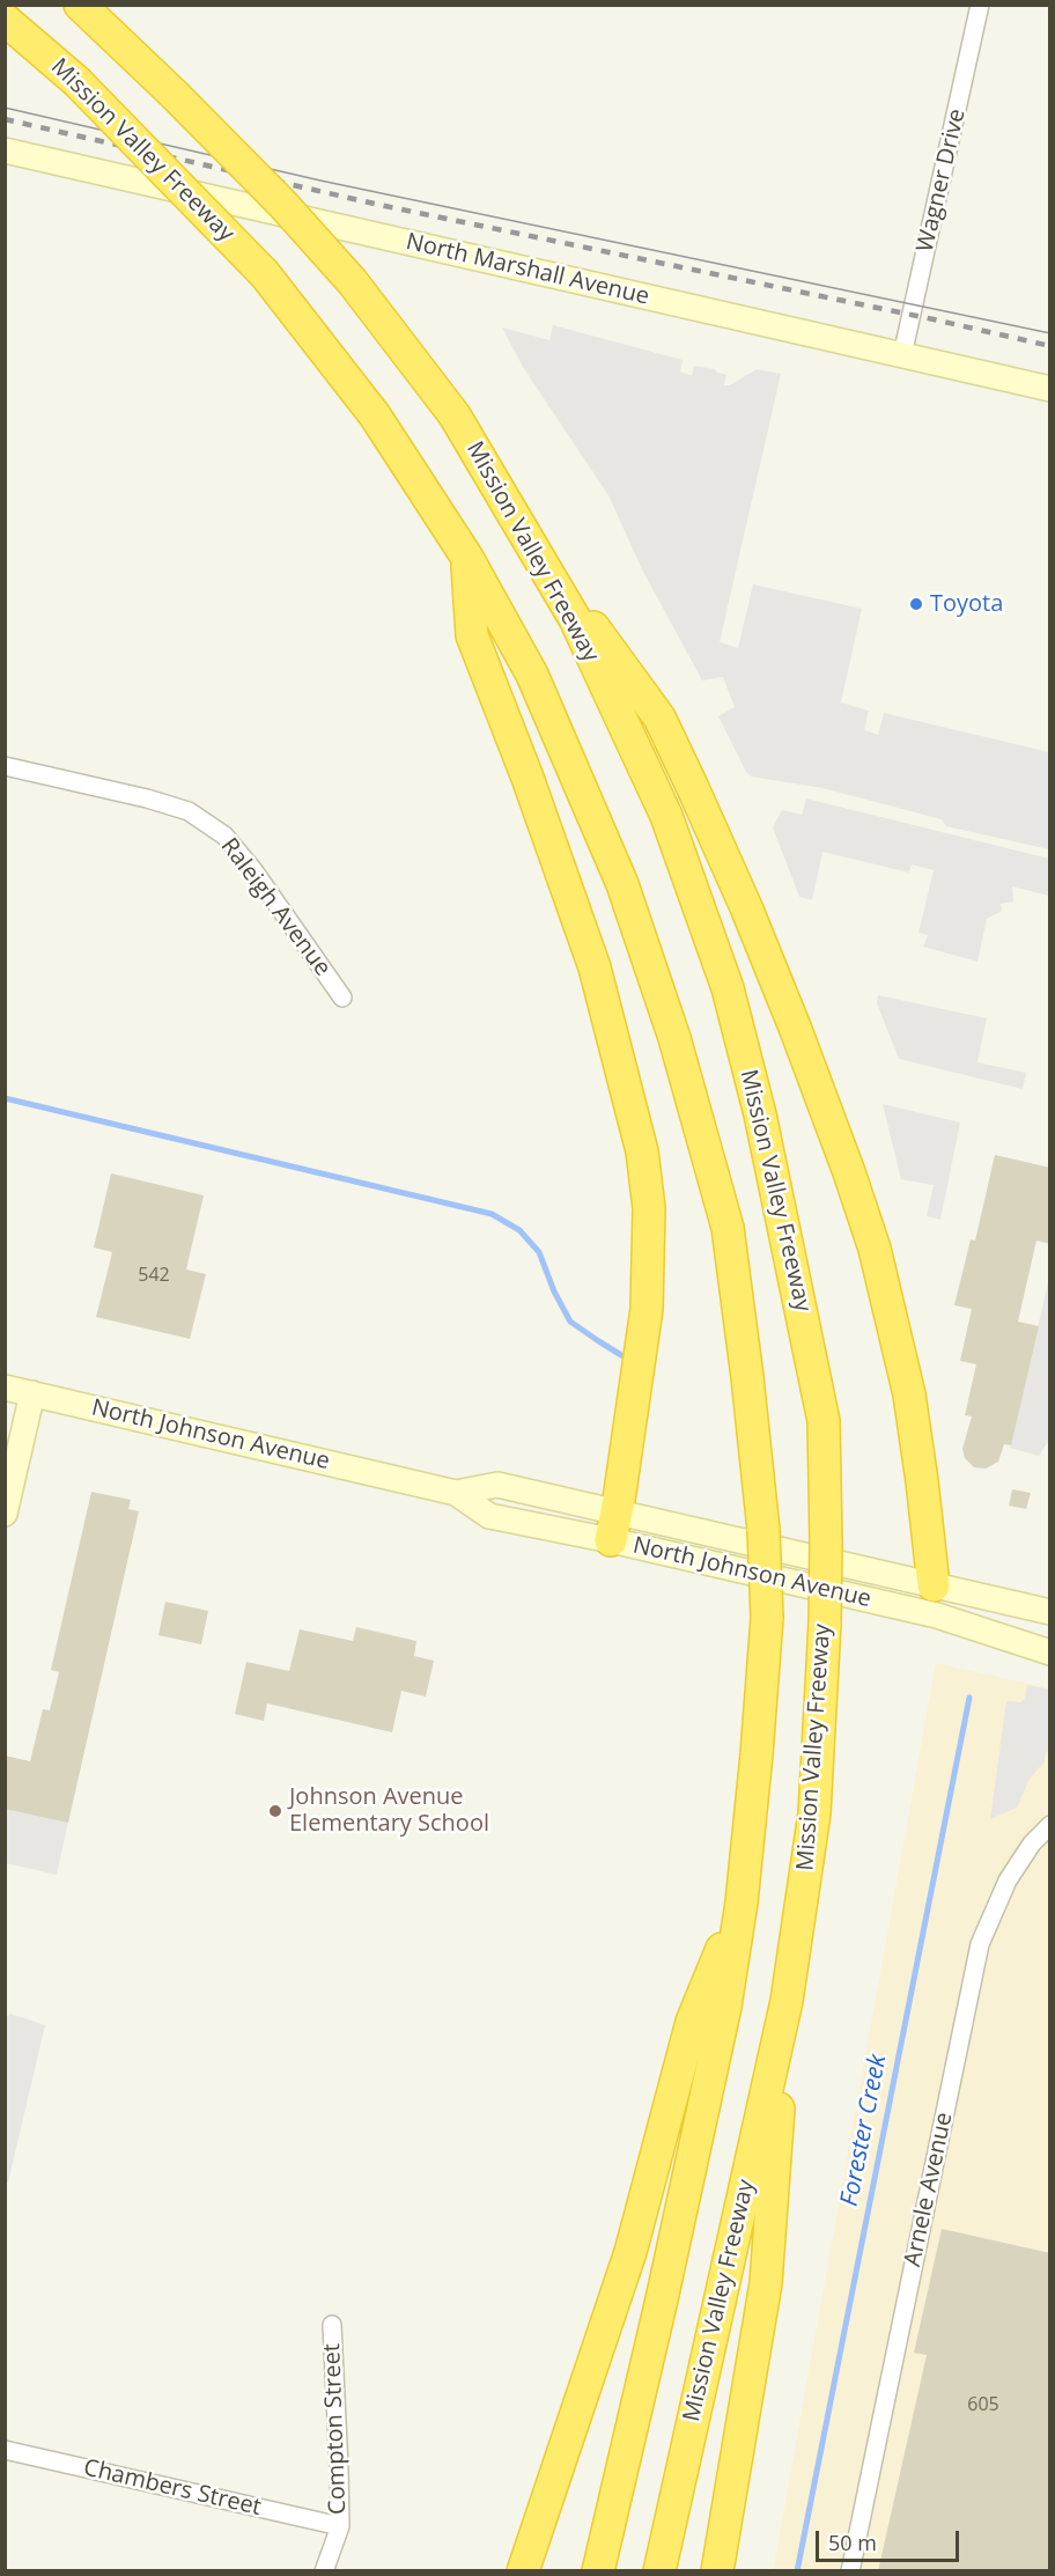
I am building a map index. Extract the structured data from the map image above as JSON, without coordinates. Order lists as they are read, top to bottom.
{
  "streets": {
    "highway": ["Mission Valley Freeway"],
    "main road": ["North Marshall Avenue", "North Johnson Avenue"],
    "street": [
      "Wagner Drive",
      "Raleigh Avenue",
      "Arnele Avenue",
      "Compton Street",
      "Chambers Street"
    ]
  },
  "crossings": [
    ["Wagner Drive", "North Marshall Avenue"],
    ["Compton Street", "Chambers Street"]
  ],
  "water": ["Forester Creek"],
  "places": ["Toyota", "Johnson Avenue Elementary School"],
  "house_numbers": ["542", "605"],
  "scale_bar": "50 m"
}
